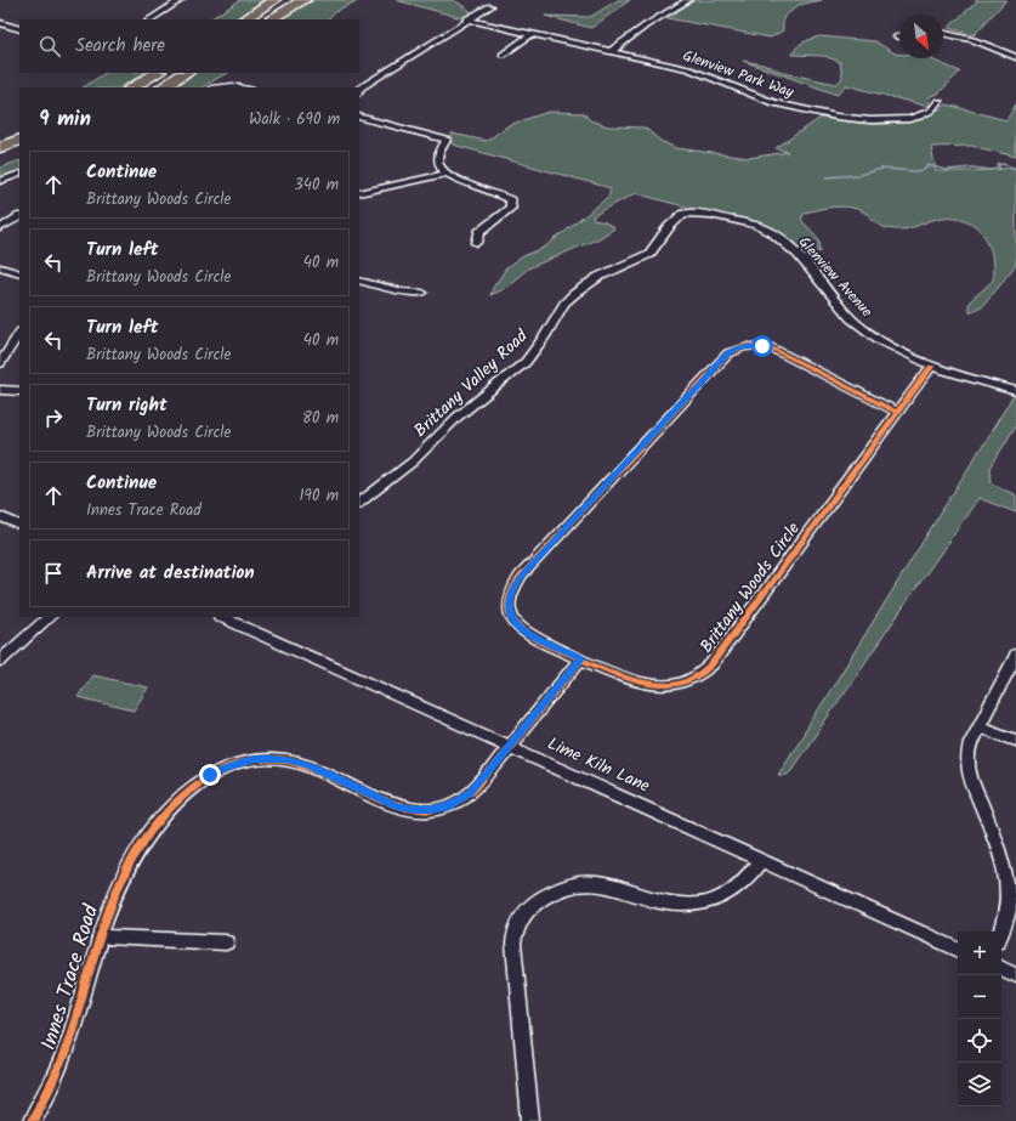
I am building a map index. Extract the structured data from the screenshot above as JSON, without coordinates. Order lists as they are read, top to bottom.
{
  "streets": {
    "street": [
      "Glenview Park Way",
      "Glenview Avenue",
      "Brittany Valley Road",
      "Brittany Woods Circle",
      "Lime Kiln Lane",
      "Innes Trace Road"
    ]
  },
  "crossings": [
    ["Glenview Avenue", "Brittany Valley Road"],
    ["Glenview Avenue", "Brittany Woods Circle"],
    ["Lime Kiln Lane", "Innes Trace Road"]
  ],
  "north": "bottom right",
  "page": {
    "search": "Search here",
    "heading": ["9 min", "Walk · 690 m"],
    "list": [
      ["Continue", "Brittany Woods Circle", "340 m"],
      ["Turn left", "Brittany Woods Circle", "40 m"],
      ["Turn left", "Brittany Woods Circle", "40 m"],
      ["Turn right", "Brittany Woods Circle", "80 m"],
      ["Continue", "Innes Trace Road", "190 m"],
      "Arrive at destination"
    ],
    "map_buttons": ["+", "−"]
  }
}
